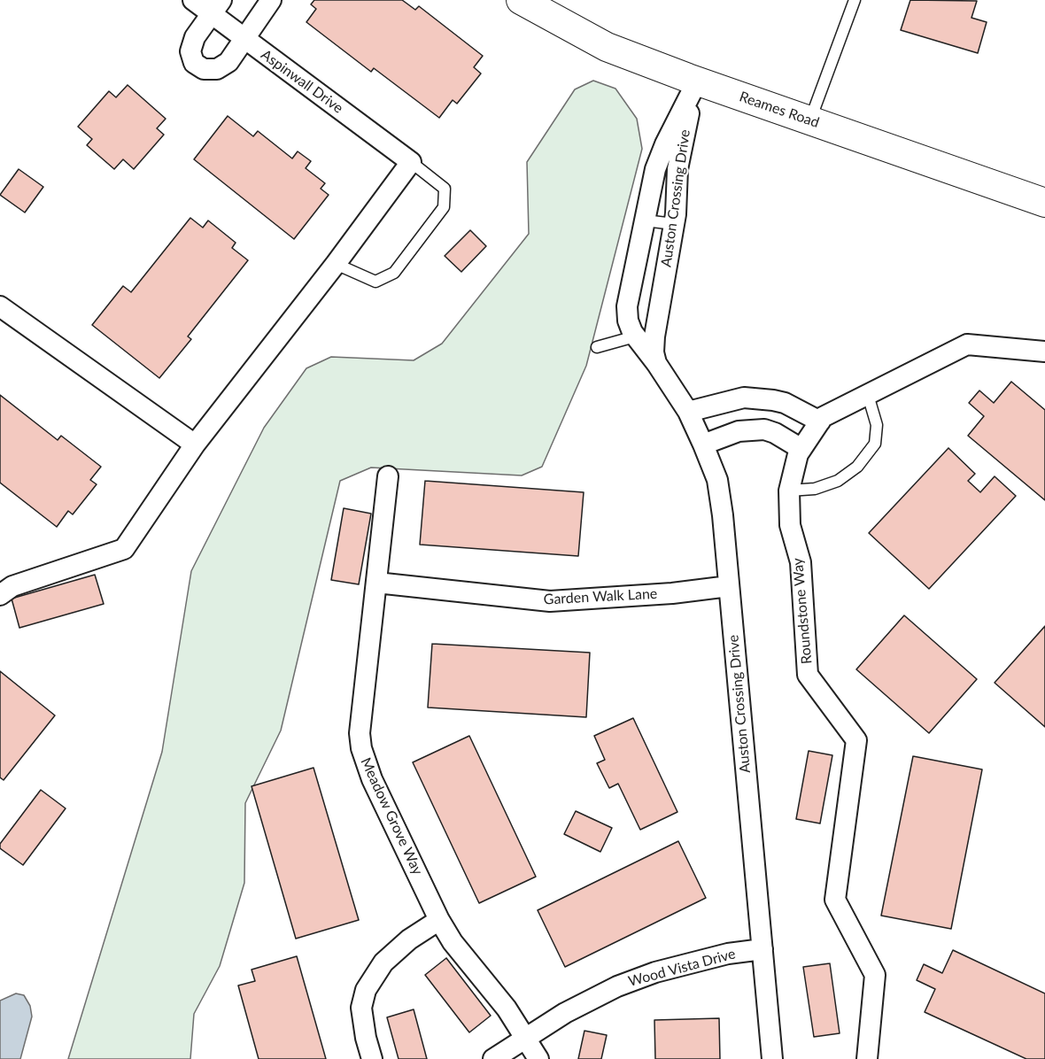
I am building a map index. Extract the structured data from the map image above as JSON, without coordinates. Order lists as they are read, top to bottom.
{
  "streets": {
    "main road": ["Reames Road"],
    "street": [
      "Aspinwall Drive",
      "Auston Crossing Drive",
      "Garden Walk Lane",
      "Roundstone Way",
      "Meadow Grove Way",
      "Wood Vista Drive"
    ]
  },
  "crossings": [
    ["Reames Road", "Auston Crossing Drive"],
    ["Auston Crossing Drive", "Garden Walk Lane"],
    ["Auston Crossing Drive", "Wood Vista Drive"],
    ["Garden Walk Lane", "Meadow Grove Way"],
    ["Meadow Grove Way", "Wood Vista Drive"]
  ]
}
